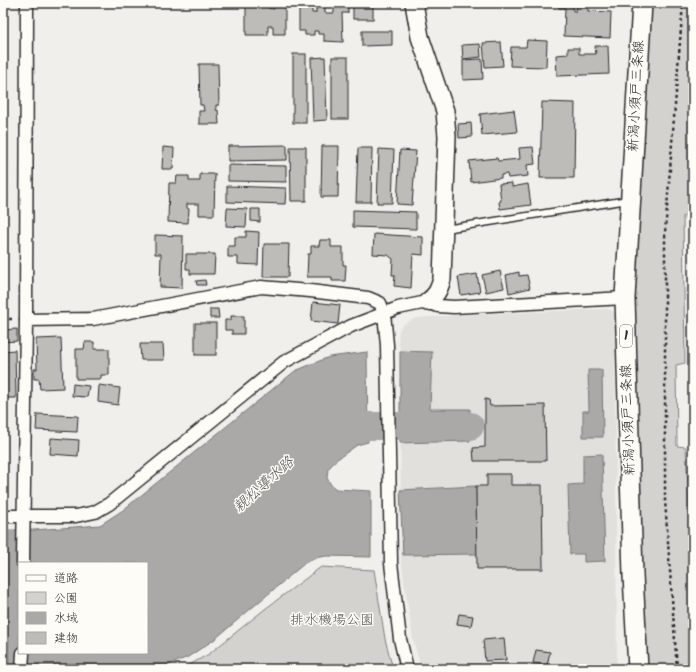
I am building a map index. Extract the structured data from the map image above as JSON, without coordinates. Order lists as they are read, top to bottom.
{
  "streets": {
    "main road": ["新潟小須戸三条線", "1"]
  },
  "water": ["親松導水路"],
  "parks": ["排水機場公園"],
  "legend": [
    "道路",
    "公園",
    "水域",
    "建物"
  ]
}
